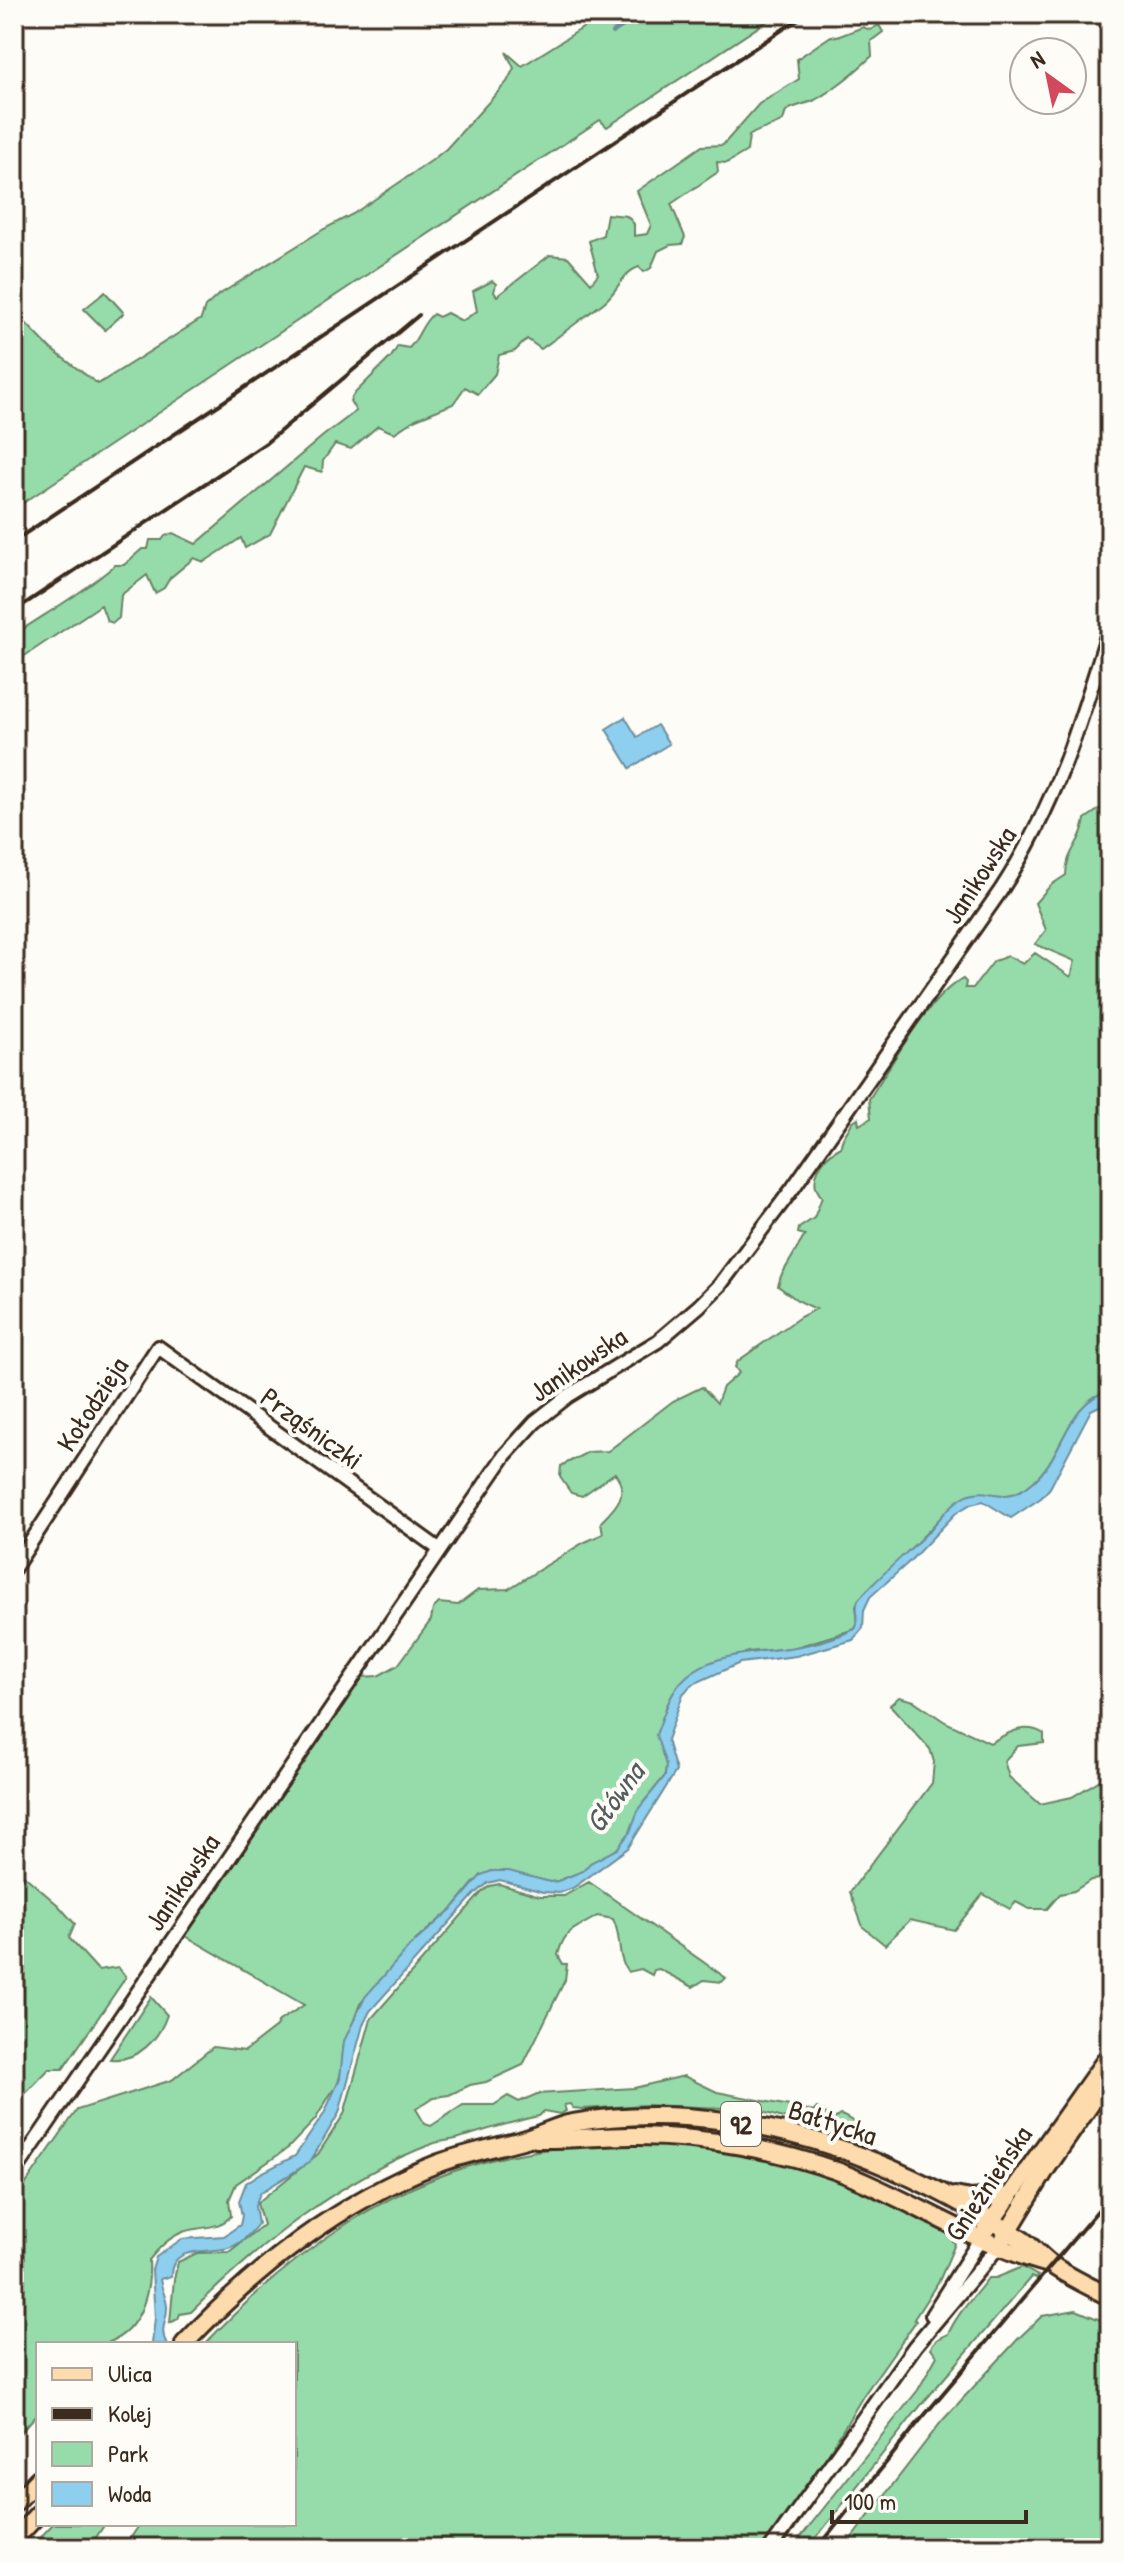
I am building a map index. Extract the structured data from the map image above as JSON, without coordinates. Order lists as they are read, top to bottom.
{
  "streets": {
    "main road": ["Bałtycka", "92", "Gnieźnieńska"],
    "street": ["Janikowska", "Kołodzieja", "Prząśniczki"]
  },
  "crossings": [
    ["Janikowska", "Prząśniczki"],
    ["Kołodzieja", "Prząśniczki"],
    ["Bałtycka", "Gnieźnieńska"]
  ],
  "water": ["Główna"],
  "legend": [
    "Ulica",
    "Kolej",
    "Park",
    "Woda"
  ],
  "scale_bar": "100 m",
  "north": "top left"
}
